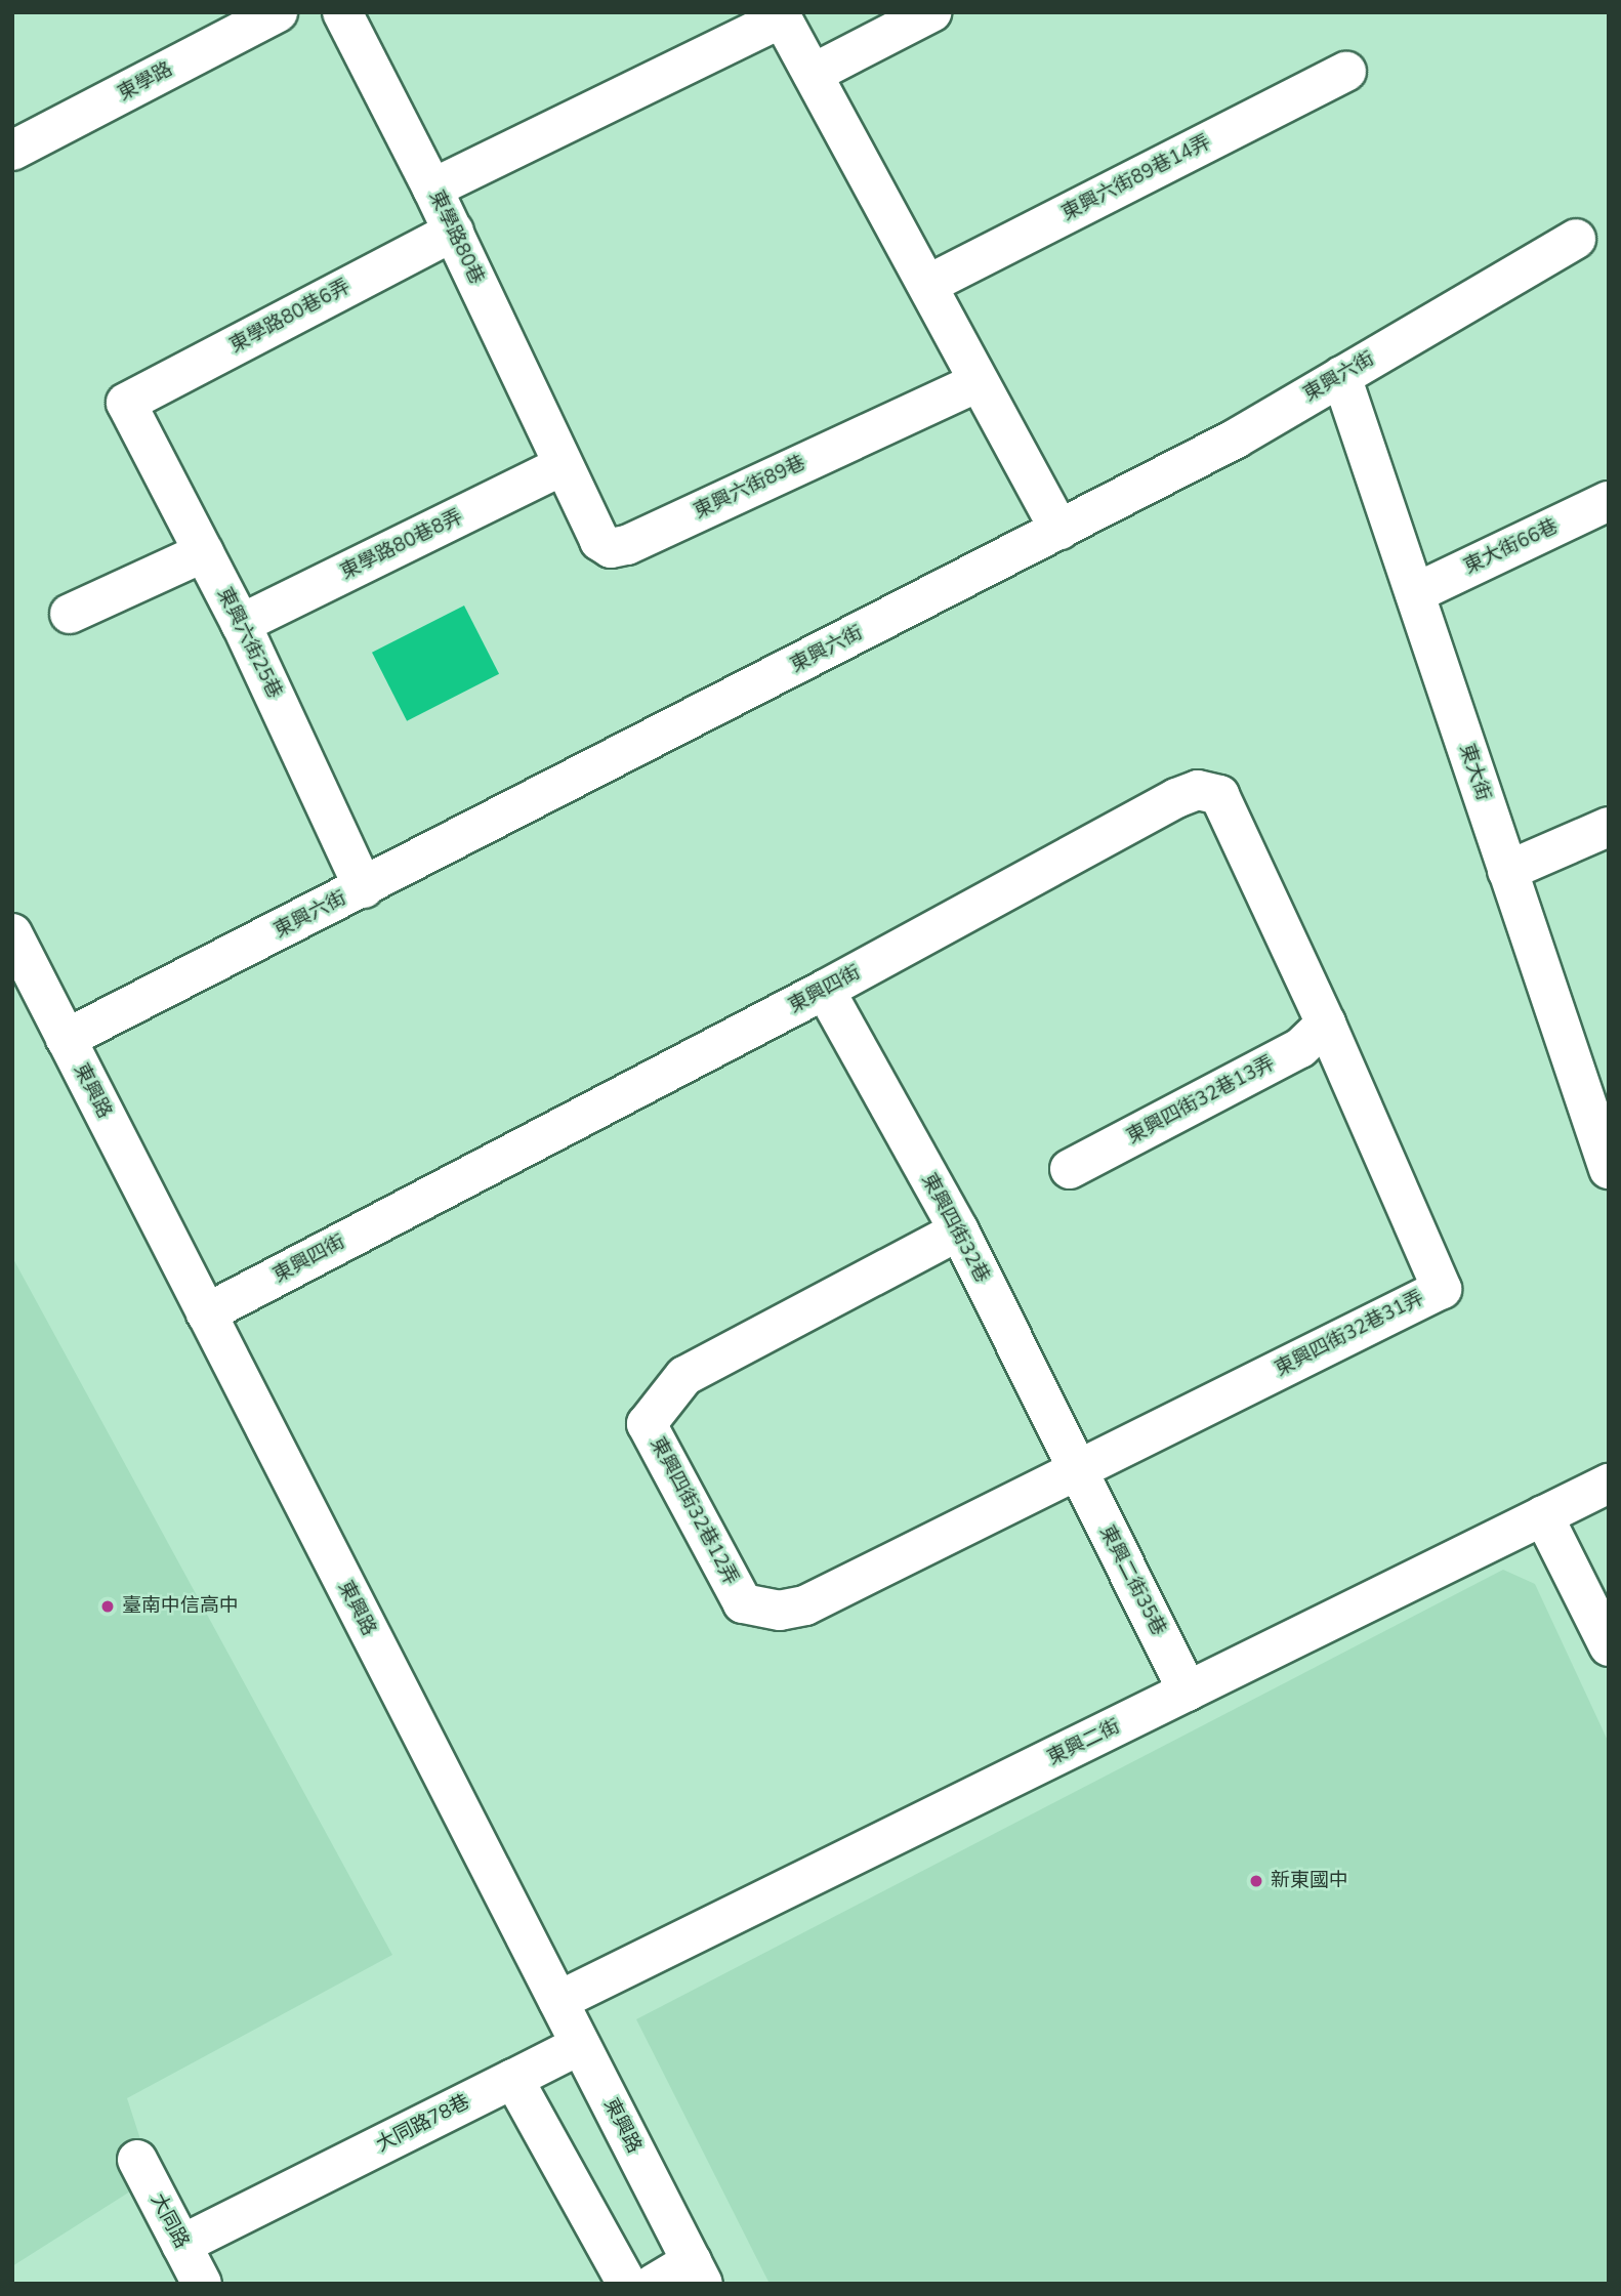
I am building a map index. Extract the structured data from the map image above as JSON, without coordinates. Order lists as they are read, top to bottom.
{
  "streets": {
    "street": [
      "東學路",
      "東興六街89巷14弄",
      "東學路80巷",
      "東學路80巷6弄",
      "東興六街",
      "東興六街89巷",
      "東學路80巷8弄",
      "東大街66巷",
      "東興六街25巷",
      "東大街",
      "東興四街",
      "東興路",
      "東興四街32巷13弄",
      "東興四街32巷",
      "東興四街32巷31弄",
      "東興四街32巷12弄",
      "東興二街35巷",
      "東興二街",
      "大同路78巷",
      "大同路"
    ]
  },
  "crossings": [
    ["東學路80巷", "東學路80巷6弄"],
    ["東學路80巷", "東興六街89巷"],
    ["東學路80巷", "東學路80巷8弄"],
    ["東學路80巷6弄", "東興六街25巷"],
    ["東興六街", "東興六街25巷"],
    ["東興六街", "東大街"],
    ["東興六街", "東興路"],
    ["東興六街89巷", "東學路80巷8弄"],
    ["東學路80巷8弄", "東興六街25巷"],
    ["東大街66巷", "東大街"],
    ["東興四街", "東興路"],
    ["東興四街", "東興四街32巷13弄"],
    ["東興四街", "東興四街32巷"],
    ["東興四街", "東興四街32巷31弄"],
    ["東興路", "東興二街"],
    ["東興路", "大同路78巷"],
    ["東興四街32巷13弄", "東興四街32巷31弄"],
    ["東興四街32巷", "東興四街32巷31弄"],
    ["東興四街32巷", "東興四街32巷12弄"],
    ["東興四街32巷", "東興二街35巷"],
    ["東興四街32巷31弄", "東興四街32巷12弄"],
    ["東興四街32巷31弄", "東興二街35巷"],
    ["東興四街32巷12弄", "東興二街35巷"],
    ["東興二街35巷", "東興二街"],
    ["大同路78巷", "大同路"]
  ],
  "places": ["臺南中信高中", "新東國中"]
}
